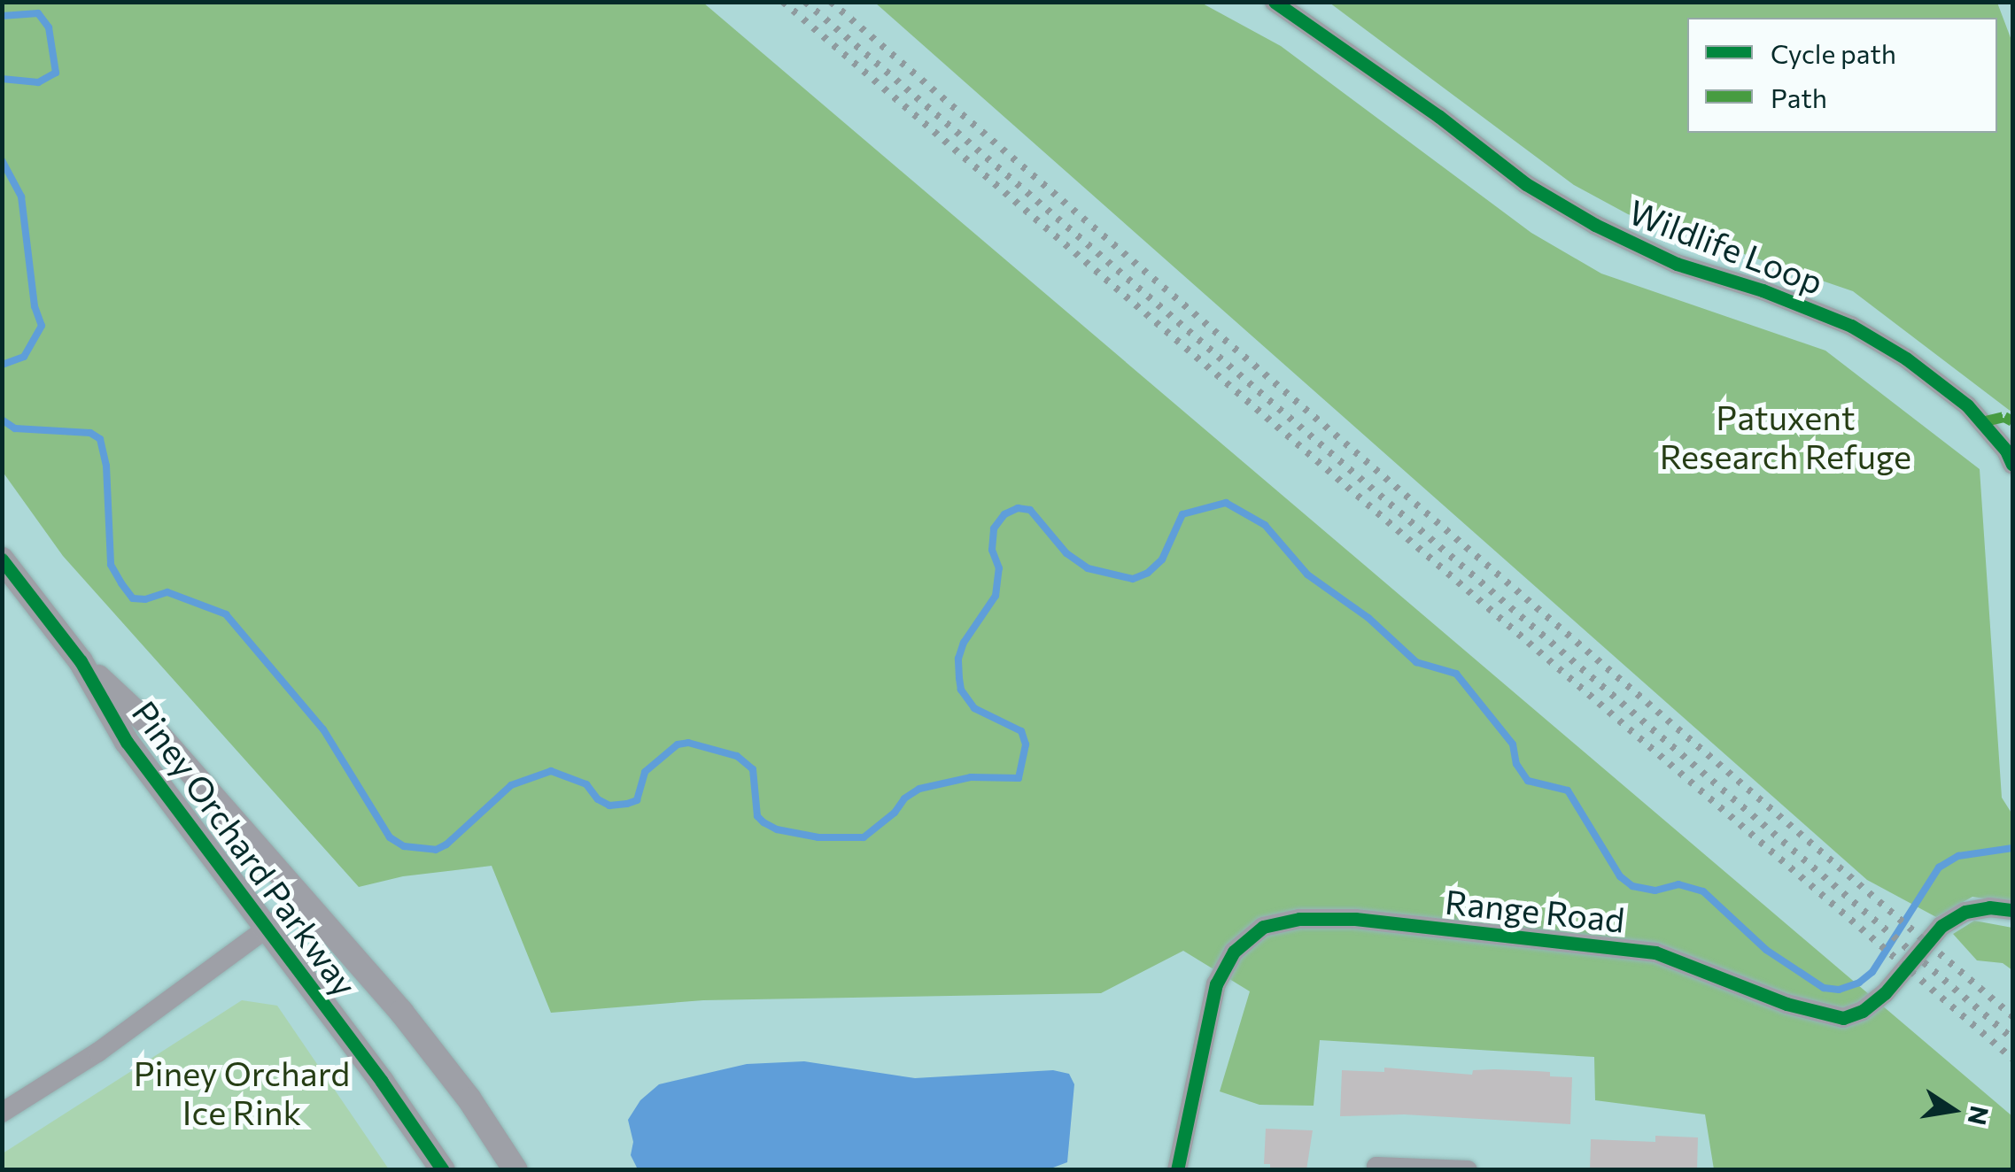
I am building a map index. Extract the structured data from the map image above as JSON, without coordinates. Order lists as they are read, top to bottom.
{
  "streets": {
    "street": ["Wildlife Loop", "Piney Orchard Parkway", "Range Road"]
  },
  "parks": ["Patuxent Research Refuge", "Piney Orchard Ice Rink"],
  "legend": ["Cycle path", "Path"],
  "north": "right"
}
